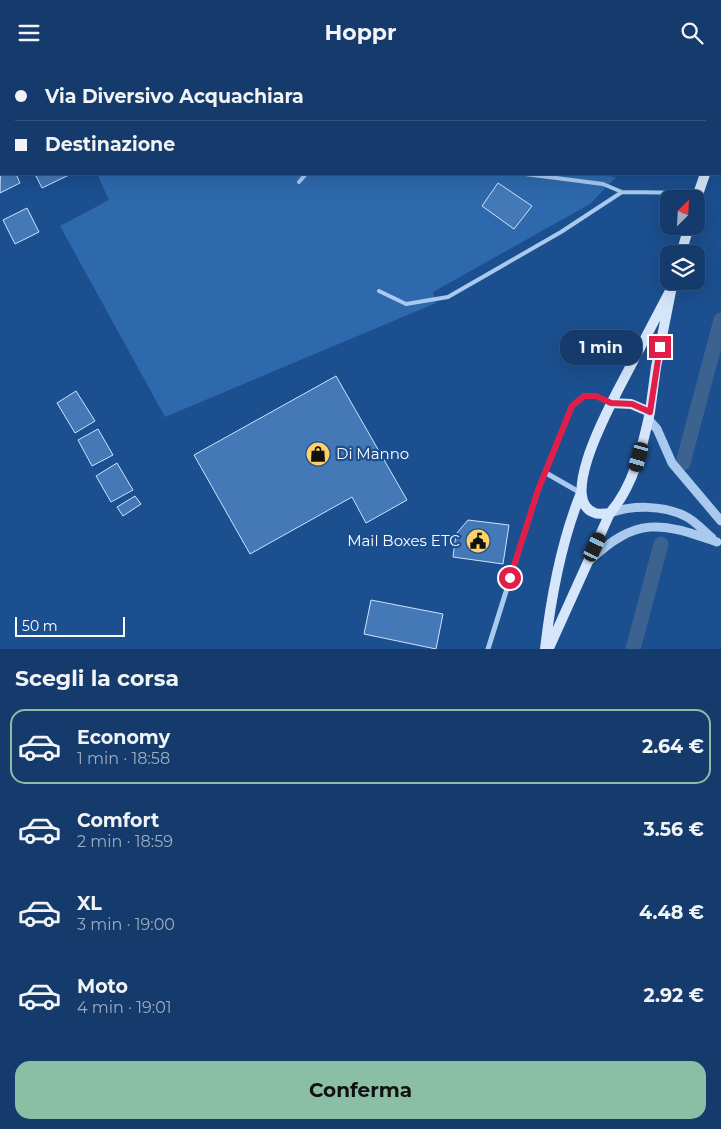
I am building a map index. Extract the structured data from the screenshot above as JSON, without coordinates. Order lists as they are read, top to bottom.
{
  "places": {
    "shop": ["Di Manno"],
    "public building": ["Mail Boxes ETC"]
  },
  "scale_bar": "50 m",
  "north": "top right",
  "page": {
    "header": "Hoppr",
    "banner": ["Via Diversivo Acquachiara", "Destinazione"],
    "bubble": "1 min",
    "scale": "50 m",
    "heading": "Scegli la corsa",
    "list": [
      {
        "name": "Economy",
        "note": "1 min · 18:58",
        "value": "2.64 €"
      },
      {
        "name": "Comfort",
        "note": "2 min · 18:59",
        "value": "3.56 €"
      },
      {
        "name": "XL",
        "note": "3 min · 19:00",
        "value": "4.48 €"
      },
      {
        "name": "Moto",
        "note": "4 min · 19:01",
        "value": "2.92 €"
      }
    ],
    "buttons": "Conferma"
  }
}
